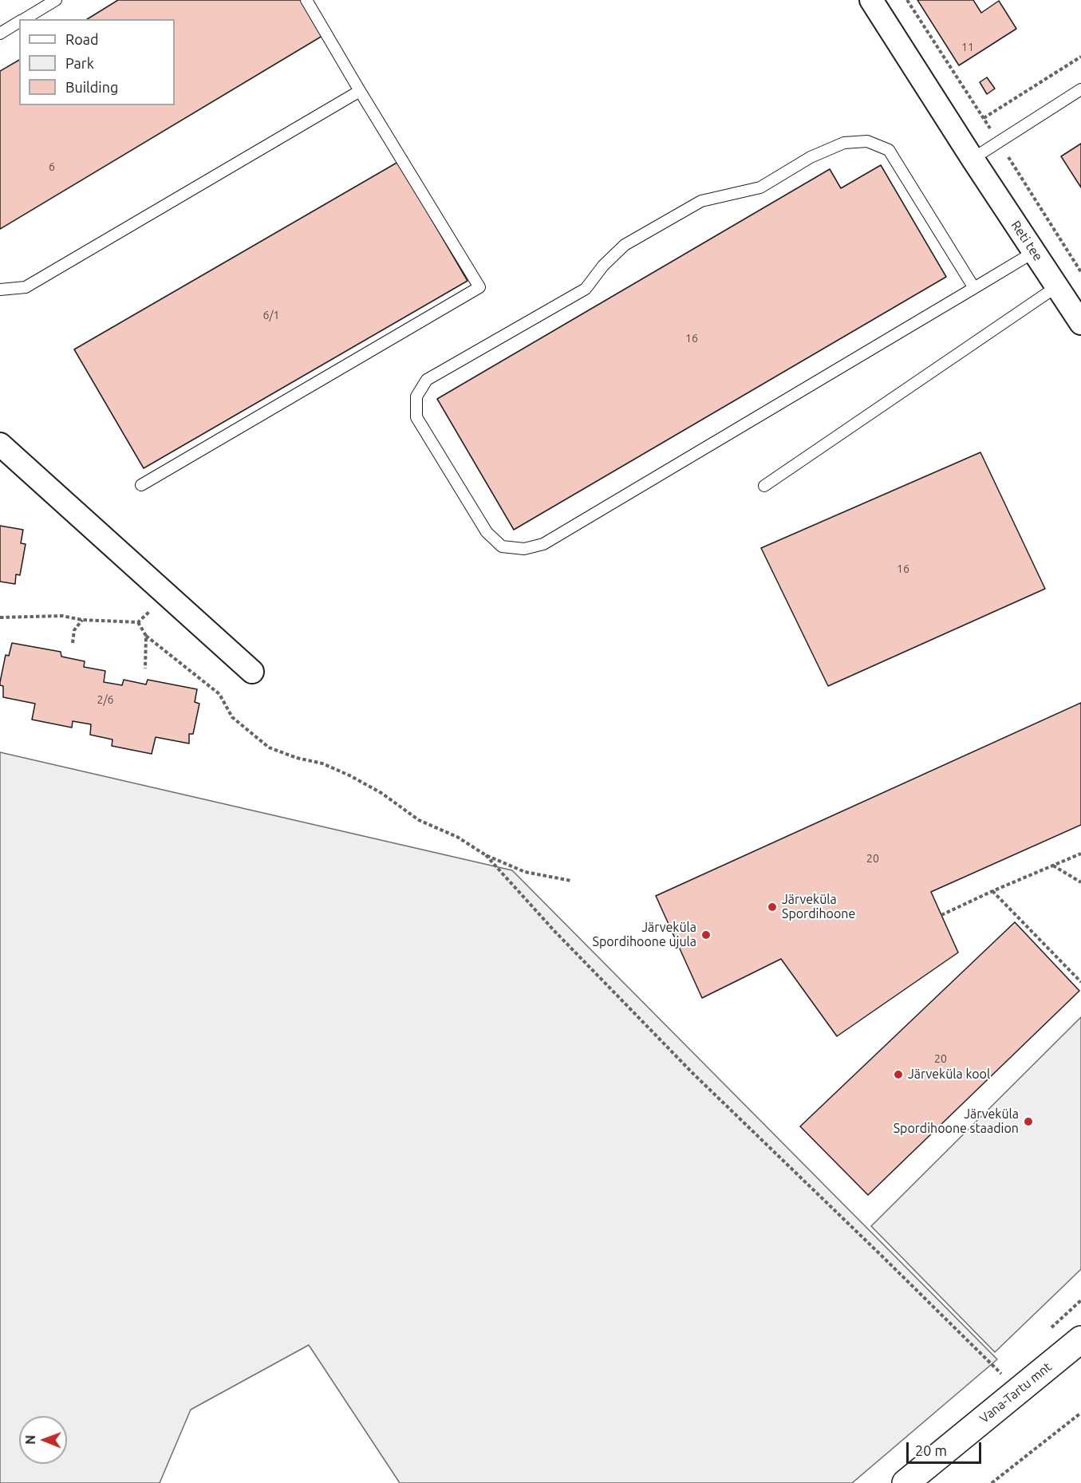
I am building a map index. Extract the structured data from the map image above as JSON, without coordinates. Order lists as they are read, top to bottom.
{
  "streets": {
    "street": ["Reti tee", "Vana-Tartu mnt"]
  },
  "places": [
    "Järveküla Spordihoone",
    "Järveküla Spordihoone ujula",
    "Järveküla kool",
    "Järveküla Spordihoone staadion"
  ],
  "house_numbers": [
    "11",
    "6",
    "6/1",
    "16",
    "16",
    "2/6",
    "20",
    "20"
  ],
  "legend": ["Road", "Park", "Building"],
  "scale_bar": "20 m",
  "north": "left"
}
